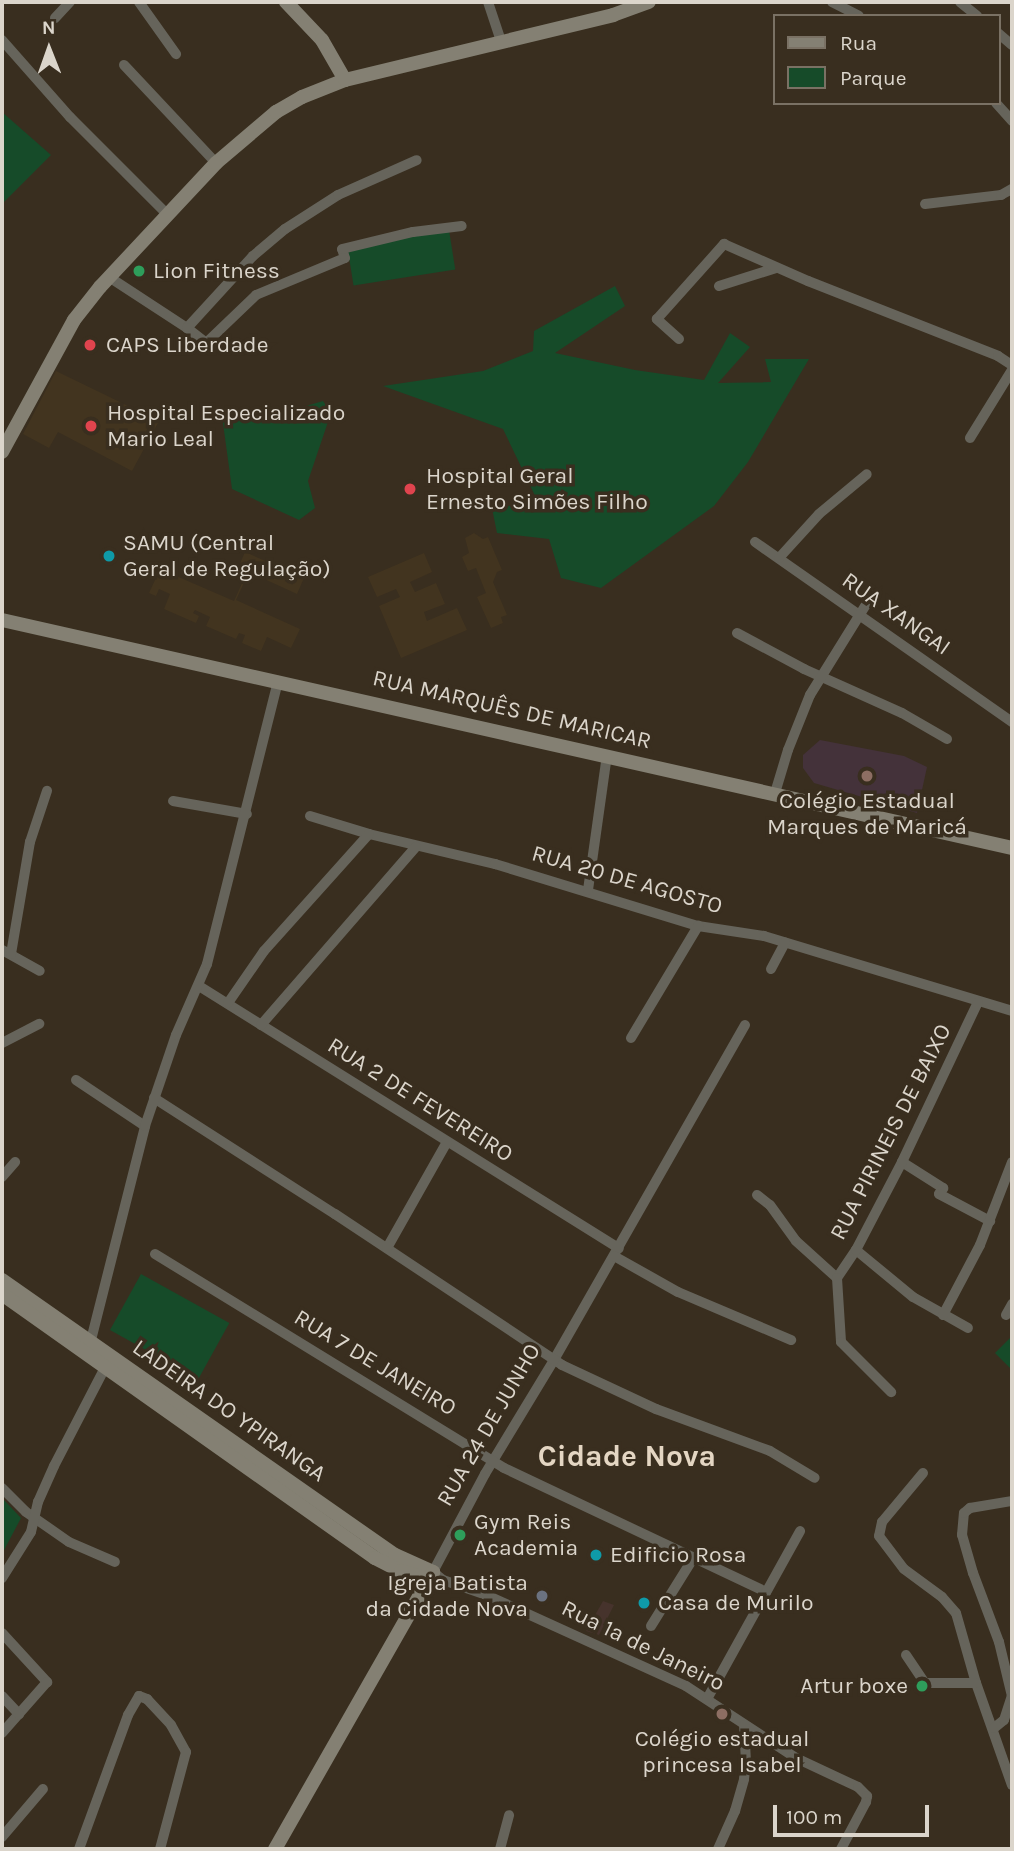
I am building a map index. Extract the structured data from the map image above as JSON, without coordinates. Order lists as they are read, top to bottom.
{
  "streets": {
    "main road": ["RUA MARQUÊS DE MARICAR", "LADEIRA DO YPIRANGA", "RUA 24 DE JUNHO"],
    "street": [
      "RUA XANGAI",
      "RUA 20 DE AGOSTO",
      "RUA 2 DE FEVEREIRO",
      "RUA PIRINEIS DE BAIXO",
      "RUA 7 DE JANEIRO",
      "Rua 1ª de Janeiro"
    ]
  },
  "crossings": [
    ["RUA 20 DE AGOSTO", "RUA PIRINEIS DE BAIXO"],
    ["RUA 2 DE FEVEREIRO", "RUA 24 DE JUNHO"],
    ["RUA 7 DE JANEIRO", "RUA 24 DE JUNHO"],
    ["LADEIRA DO YPIRANGA", "RUA 24 DE JUNHO"],
    ["LADEIRA DO YPIRANGA", "Rua 1ª de Janeiro"],
    ["RUA 24 DE JUNHO", "Rua 1ª de Janeiro"]
  ],
  "districts": ["Cidade Nova"],
  "places": [
    "Lion Fitness",
    "CAPS Liberdade",
    "Hospital Especializado Mario Leal",
    "Hospital Geral Ernesto Simões Filho",
    "SAMU (Central Geral de Regulação)",
    "Colégio Estadual Marques de Maricá",
    "Gym Reis Academia",
    "Edificio Rosa",
    "Igreja Batista da Cidade Nova",
    "Casa de Murilo",
    "Artur boxe",
    "Colégio estadual princesa Isabel"
  ],
  "legend": ["Rua", "Parque"],
  "scale_bar": "100 m",
  "north": "top"
}
